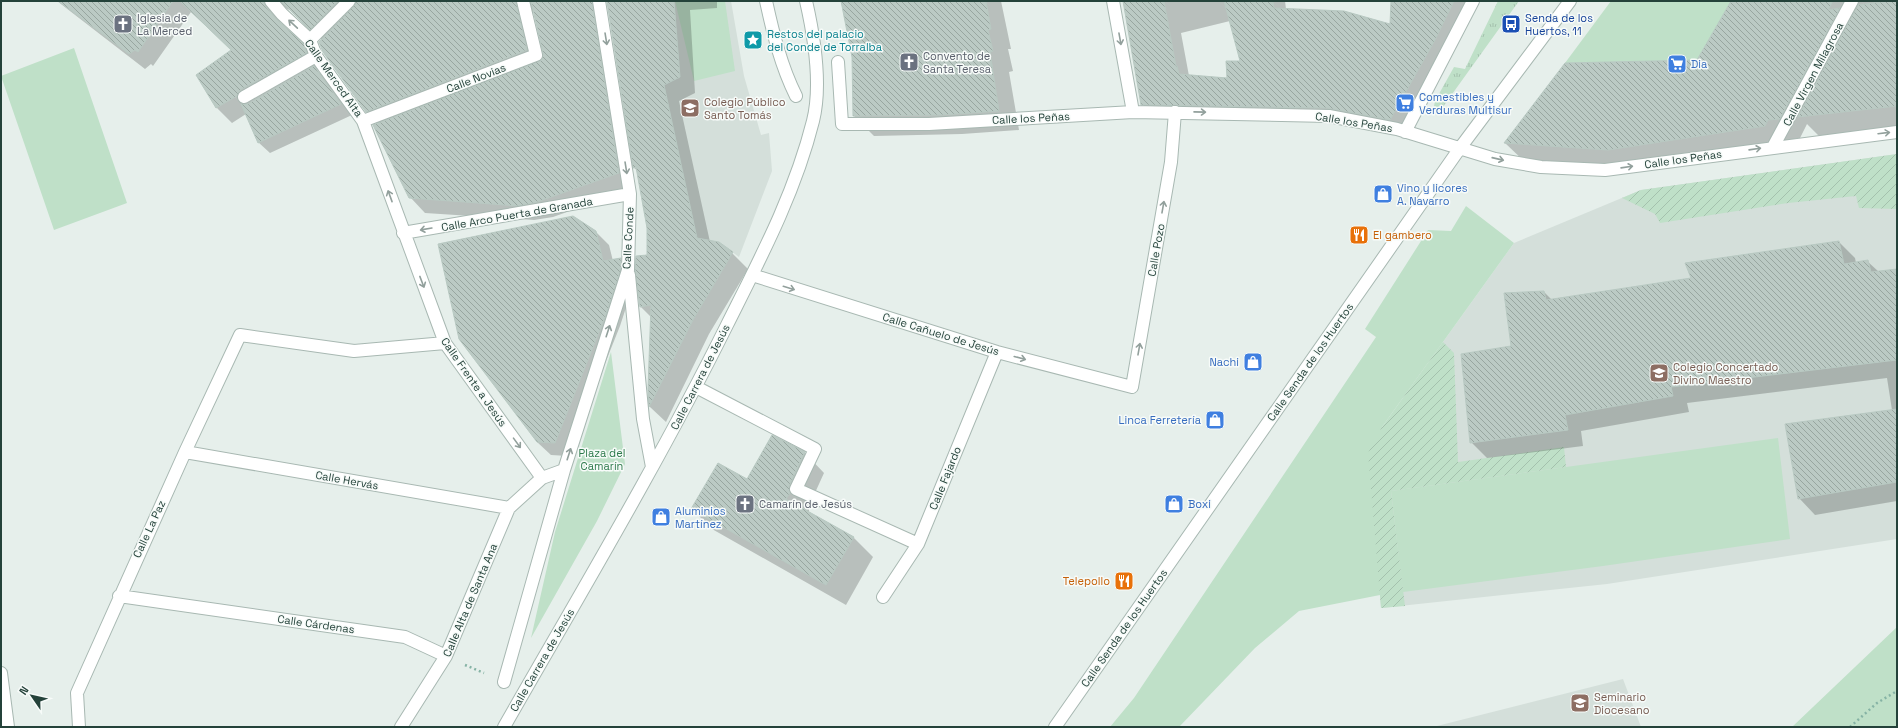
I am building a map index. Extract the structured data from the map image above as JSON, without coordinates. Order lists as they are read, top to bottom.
{
  "streets": {
    "street": [
      "Calle Virgen Milagrosa",
      "Calle Merced Alta",
      "Calle Novias",
      "Calle los Peñas",
      "Calle Arco Puerta de Granada",
      "Calle Conde",
      "Calle Pozo",
      "Calle Cañuelo de Jesús",
      "Calle Senda de los Huertos",
      "Calle Carrera de Jesús",
      "Calle Frente a Jesús",
      "Calle Fajardo",
      "Calle Hervás",
      "Calle La Paz",
      "Calle Alta de Santa Ana",
      "Calle Cárdenas"
    ]
  },
  "crossings": [
    ["Calle Virgen Milagrosa", "Calle los Peñas"],
    ["Calle Merced Alta", "Calle Novias"],
    ["Calle Merced Alta", "Calle Arco Puerta de Granada"],
    ["Calle Merced Alta", "Calle Frente a Jesús"],
    ["Calle los Peñas", "Calle Pozo"],
    ["Calle los Peñas", "Calle Senda de los Huertos"],
    ["Calle Arco Puerta de Granada", "Calle Conde"],
    ["Calle Arco Puerta de Granada", "Calle Frente a Jesús"],
    ["Calle Pozo", "Calle Cañuelo de Jesús"],
    ["Calle Cañuelo de Jesús", "Calle Carrera de Jesús"],
    ["Calle Cañuelo de Jesús", "Calle Fajardo"],
    ["Calle Frente a Jesús", "Calle La Paz"],
    ["Calle Frente a Jesús", "Calle Alta de Santa Ana"],
    ["Calle Hervás", "Calle La Paz"],
    ["Calle Hervás", "Calle Alta de Santa Ana"],
    ["Calle La Paz", "Calle Cárdenas"],
    ["Calle Alta de Santa Ana", "Calle Cárdenas"]
  ],
  "one_way": [
    "Calle Merced Alta",
    "Calle los Peñas",
    "Calle Arco Puerta de Granada",
    "Calle Pozo",
    "Calle Cañuelo de Jesús",
    "Calle Frente a Jesús"
  ],
  "parks": ["Plaza del Camarín"],
  "places": {
    "church": ["Iglesia de La Merced", "Convento de Santa Teresa", "Camarín de Jesús"],
    "bus stop": ["Senda de los Huertos, 11"],
    "place": ["Restos del palacio del Conde de Torralba"],
    "supermarket": ["Dia", "Comestibles y Verduras Multisur"],
    "school or university": ["Colegio Público Santo Tomás", "Colegio Concertado Divino Maestro", "Seminario Diocesano"],
    "shop": [
      "Vino y licores A. Navarro",
      "Nachi",
      "Linca Ferretería",
      "Boxi",
      "Aluminios Martínez"
    ],
    "restaurant": ["El gambero", "Telepollo"]
  },
  "north": "top left"
}
